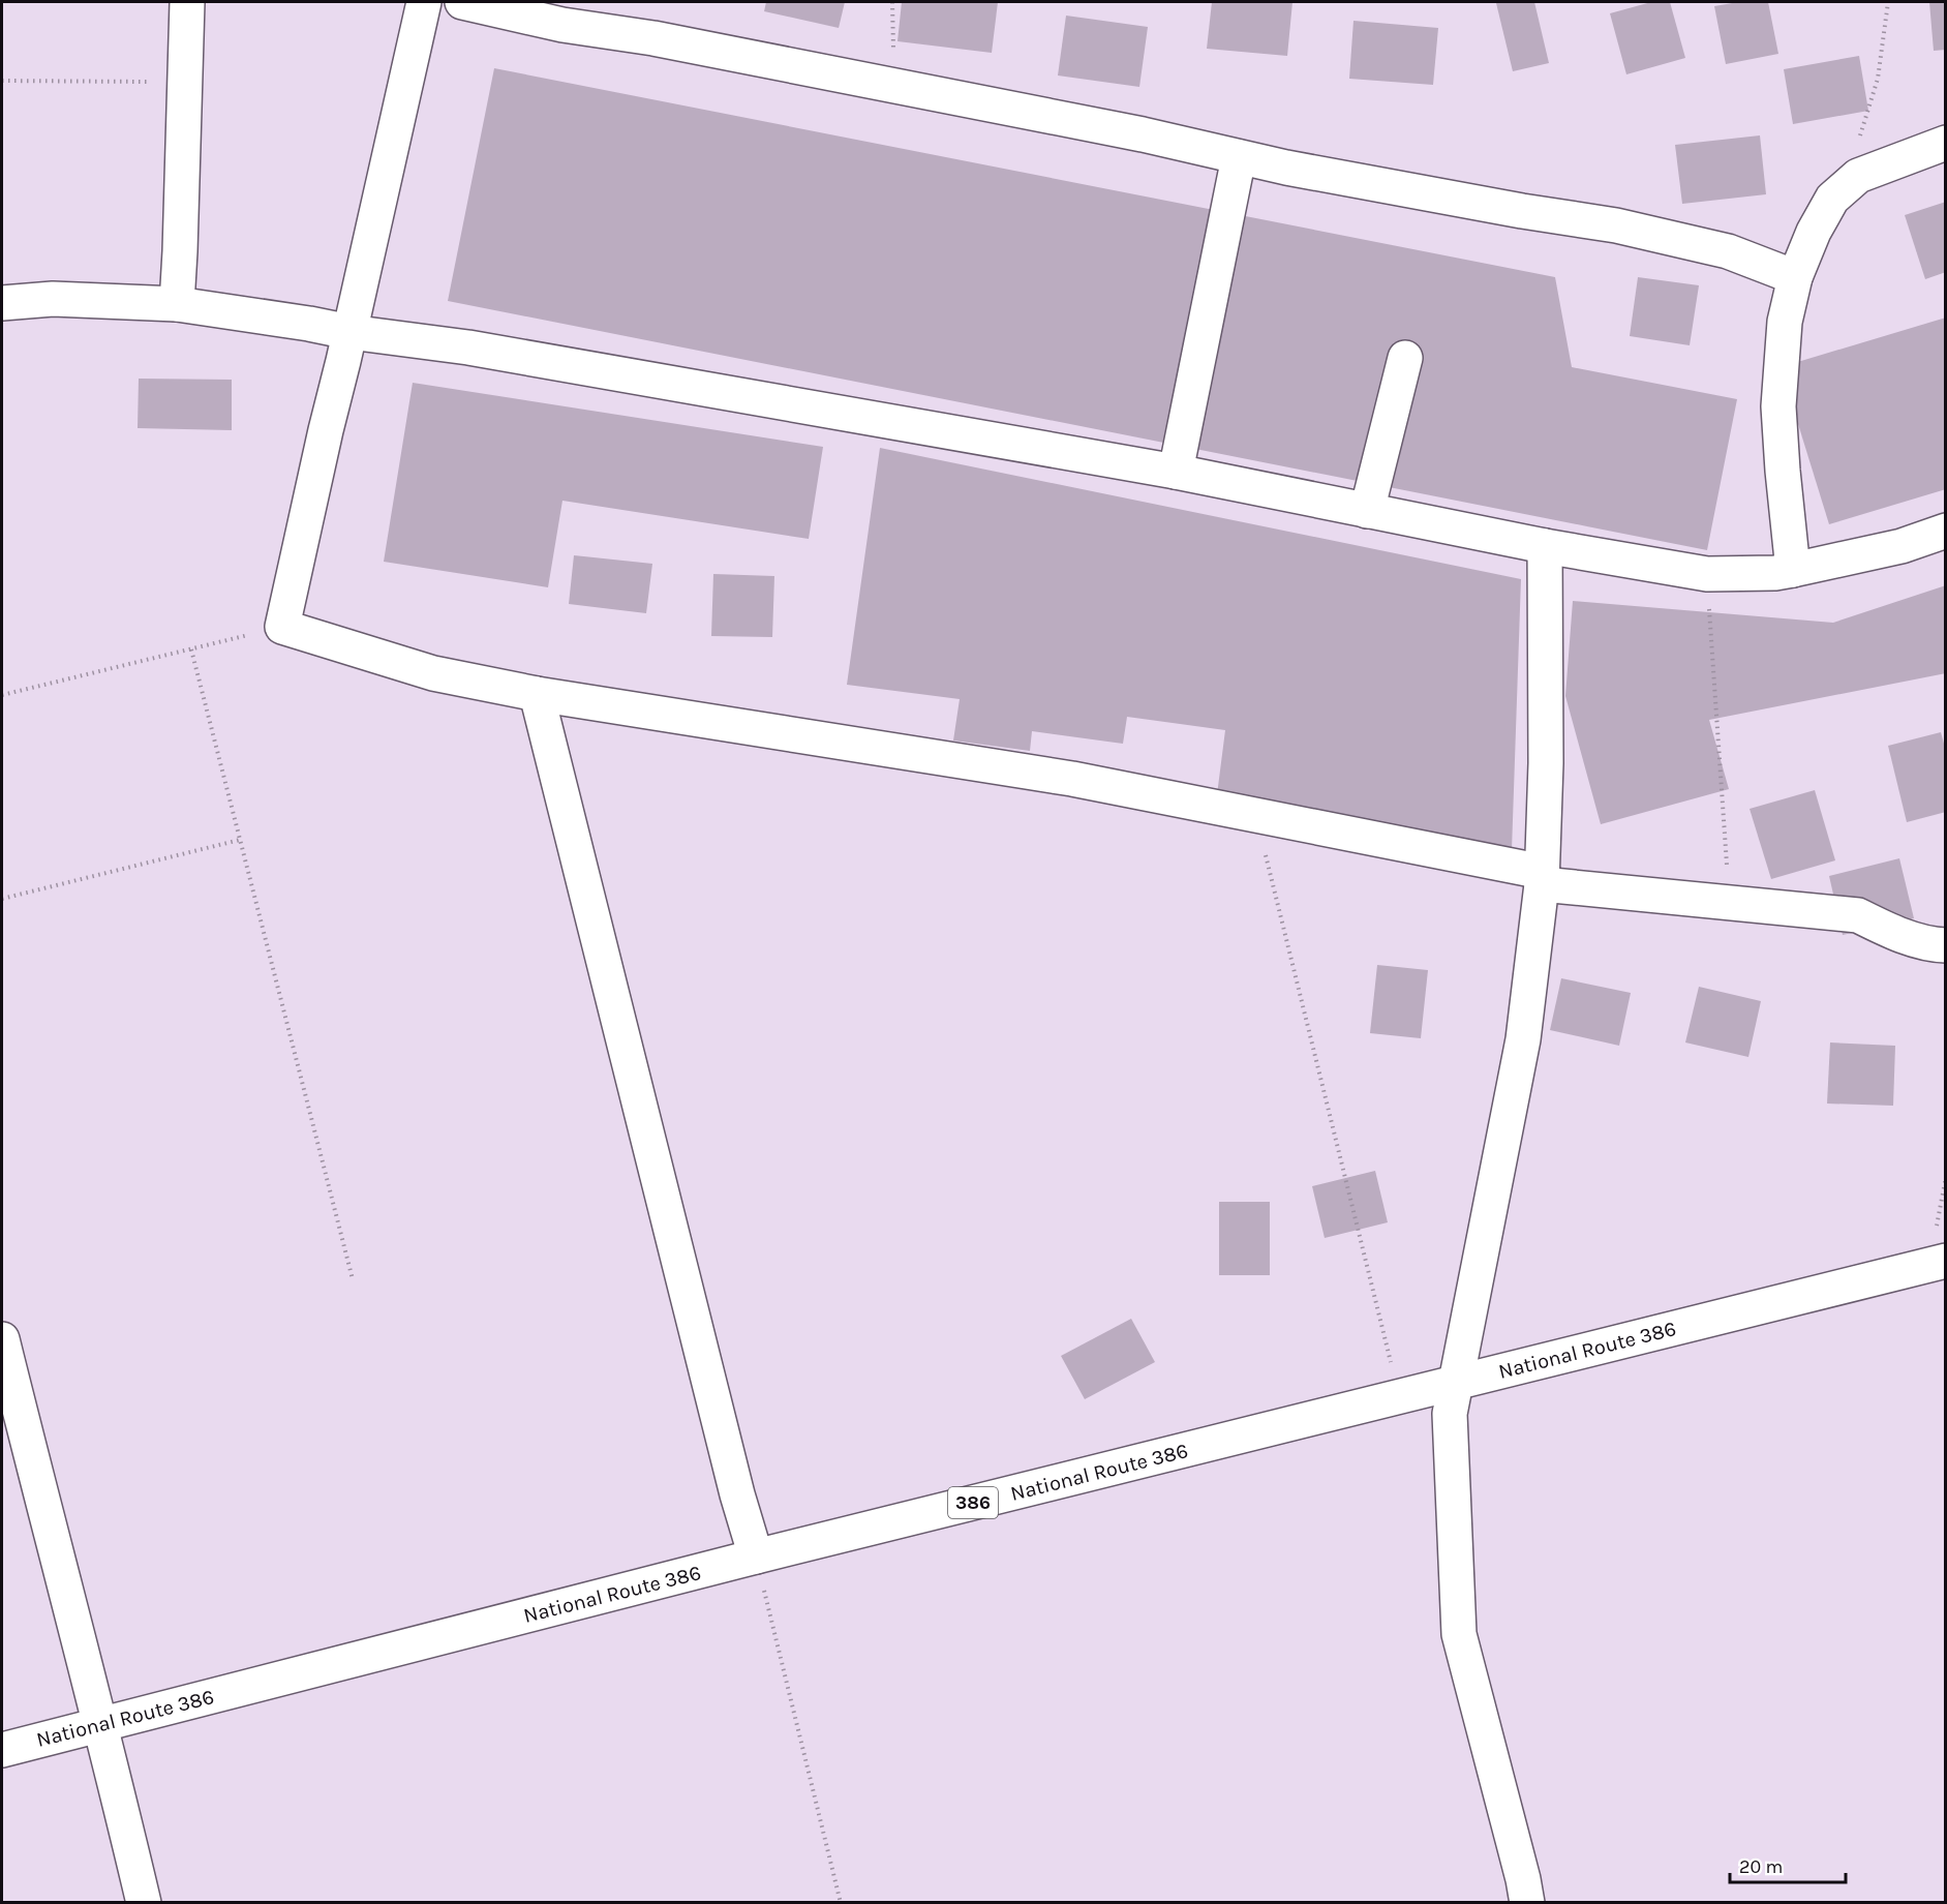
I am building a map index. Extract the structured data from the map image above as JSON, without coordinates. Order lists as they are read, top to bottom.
{
  "streets": {
    "main road": ["National Route 386", "386"]
  },
  "scale_bar": "20 m"
}
